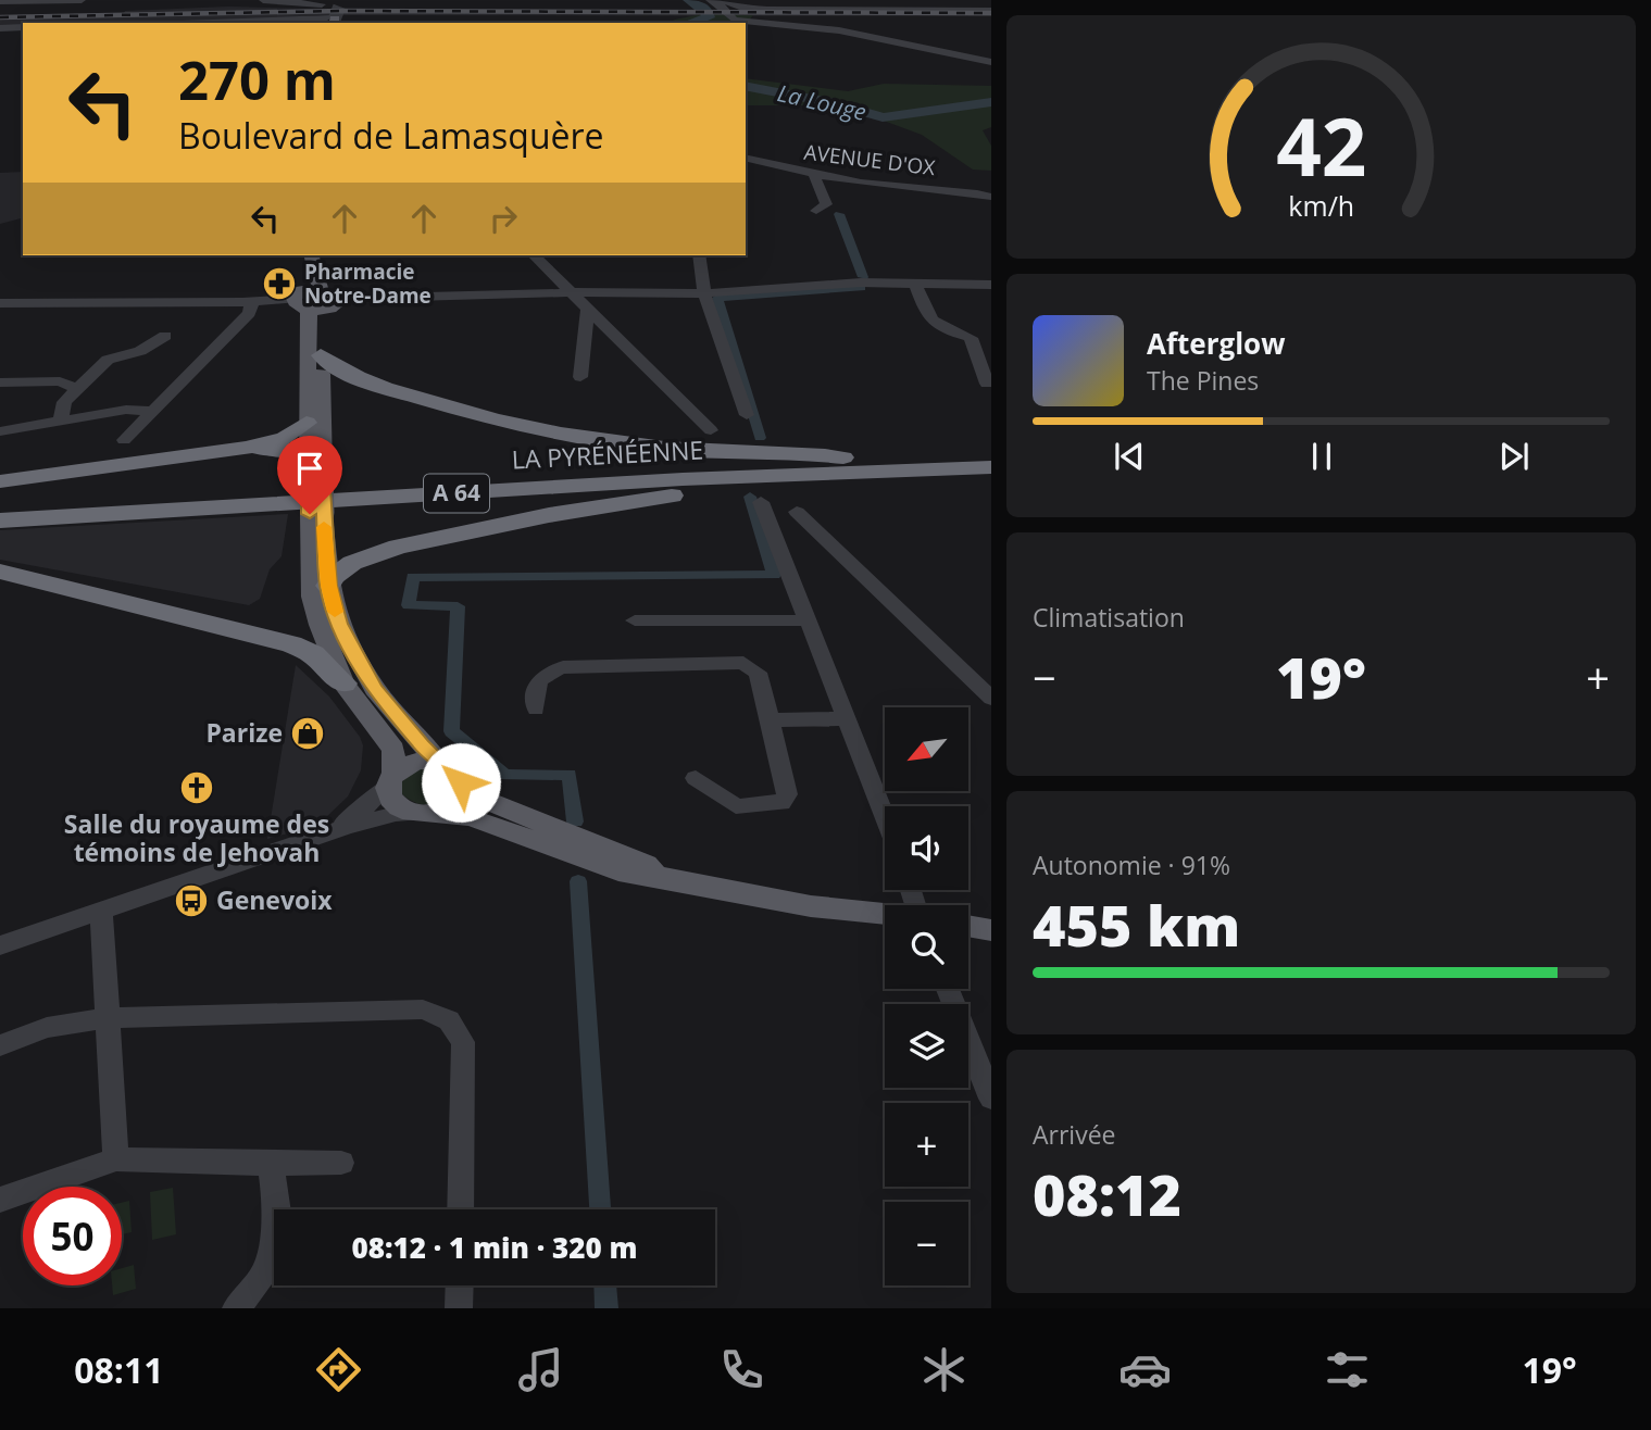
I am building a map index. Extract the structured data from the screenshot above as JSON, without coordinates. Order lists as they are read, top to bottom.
{
  "streets": {
    "highway": ["LA PYRÉNÉENNE", "A 64"],
    "street": ["AVENUE D'OX"]
  },
  "water": ["La Louge"],
  "places": {
    "pharmacy": ["Pharmacie Notre-Dame"],
    "shop": ["Parize"],
    "church": ["Salle du royaume des témoins de Jehovah"],
    "bus stop": ["Genevoix"]
  },
  "north": "bottom left",
  "page": {
    "turn": ["270 m", "Boulevard de Lamasquère"],
    "song": ["Afterglow", "The Pines"],
    "tile": [
      "Climatisation",
      ["Autonomie · 91%", "455 km"],
      ["Arrivée", "08:12"]
    ],
    "heat": ["−", "19°", "+"],
    "map_buttons": ["+", "−"],
    "limit": "50",
    "trip": "08:12 · 1 min · 320 m",
    "tabs": ["08:11", "19°"],
    "gauge": ["42", "km/h"]
  }
}
